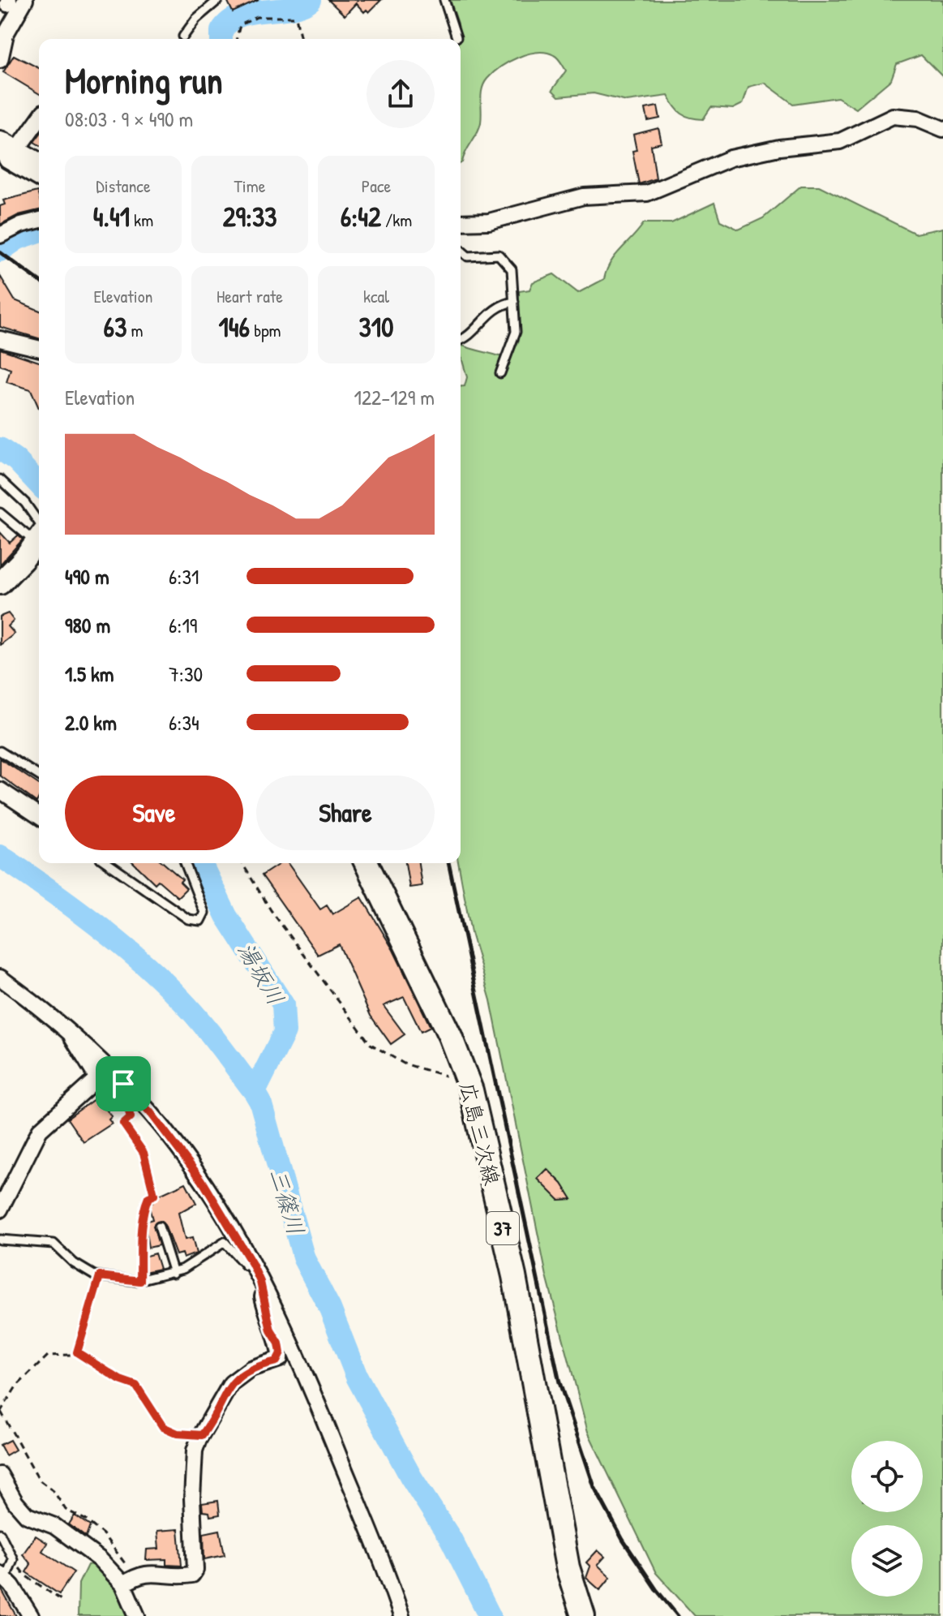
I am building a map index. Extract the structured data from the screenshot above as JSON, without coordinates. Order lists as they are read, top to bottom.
{
  "streets": {
    "main road": ["広島三次線", "37"]
  },
  "water": ["湯坂川", "三篠川"],
  "page": {
    "heading": ["Morning run", "08:03 · 9 × 490 m"],
    "stats": [
      ["Distance", "4.41 km"],
      ["Time", "29:33"],
      ["Pace", "6:42 /km"],
      ["Elevation", "63 m"],
      ["Heart rate", "146 bpm"],
      ["kcal", "310"]
    ],
    "chart": ["Elevation", "122–129 m"],
    "list": [
      {
        "name": "490 m",
        "note": "6:31"
      },
      {
        "name": "980 m",
        "note": "6:19"
      },
      {
        "name": "1.5 km",
        "note": "7:30"
      },
      {
        "name": "2.0 km",
        "note": "6:34"
      }
    ],
    "buttons": ["Save", "Share"]
  }
}
